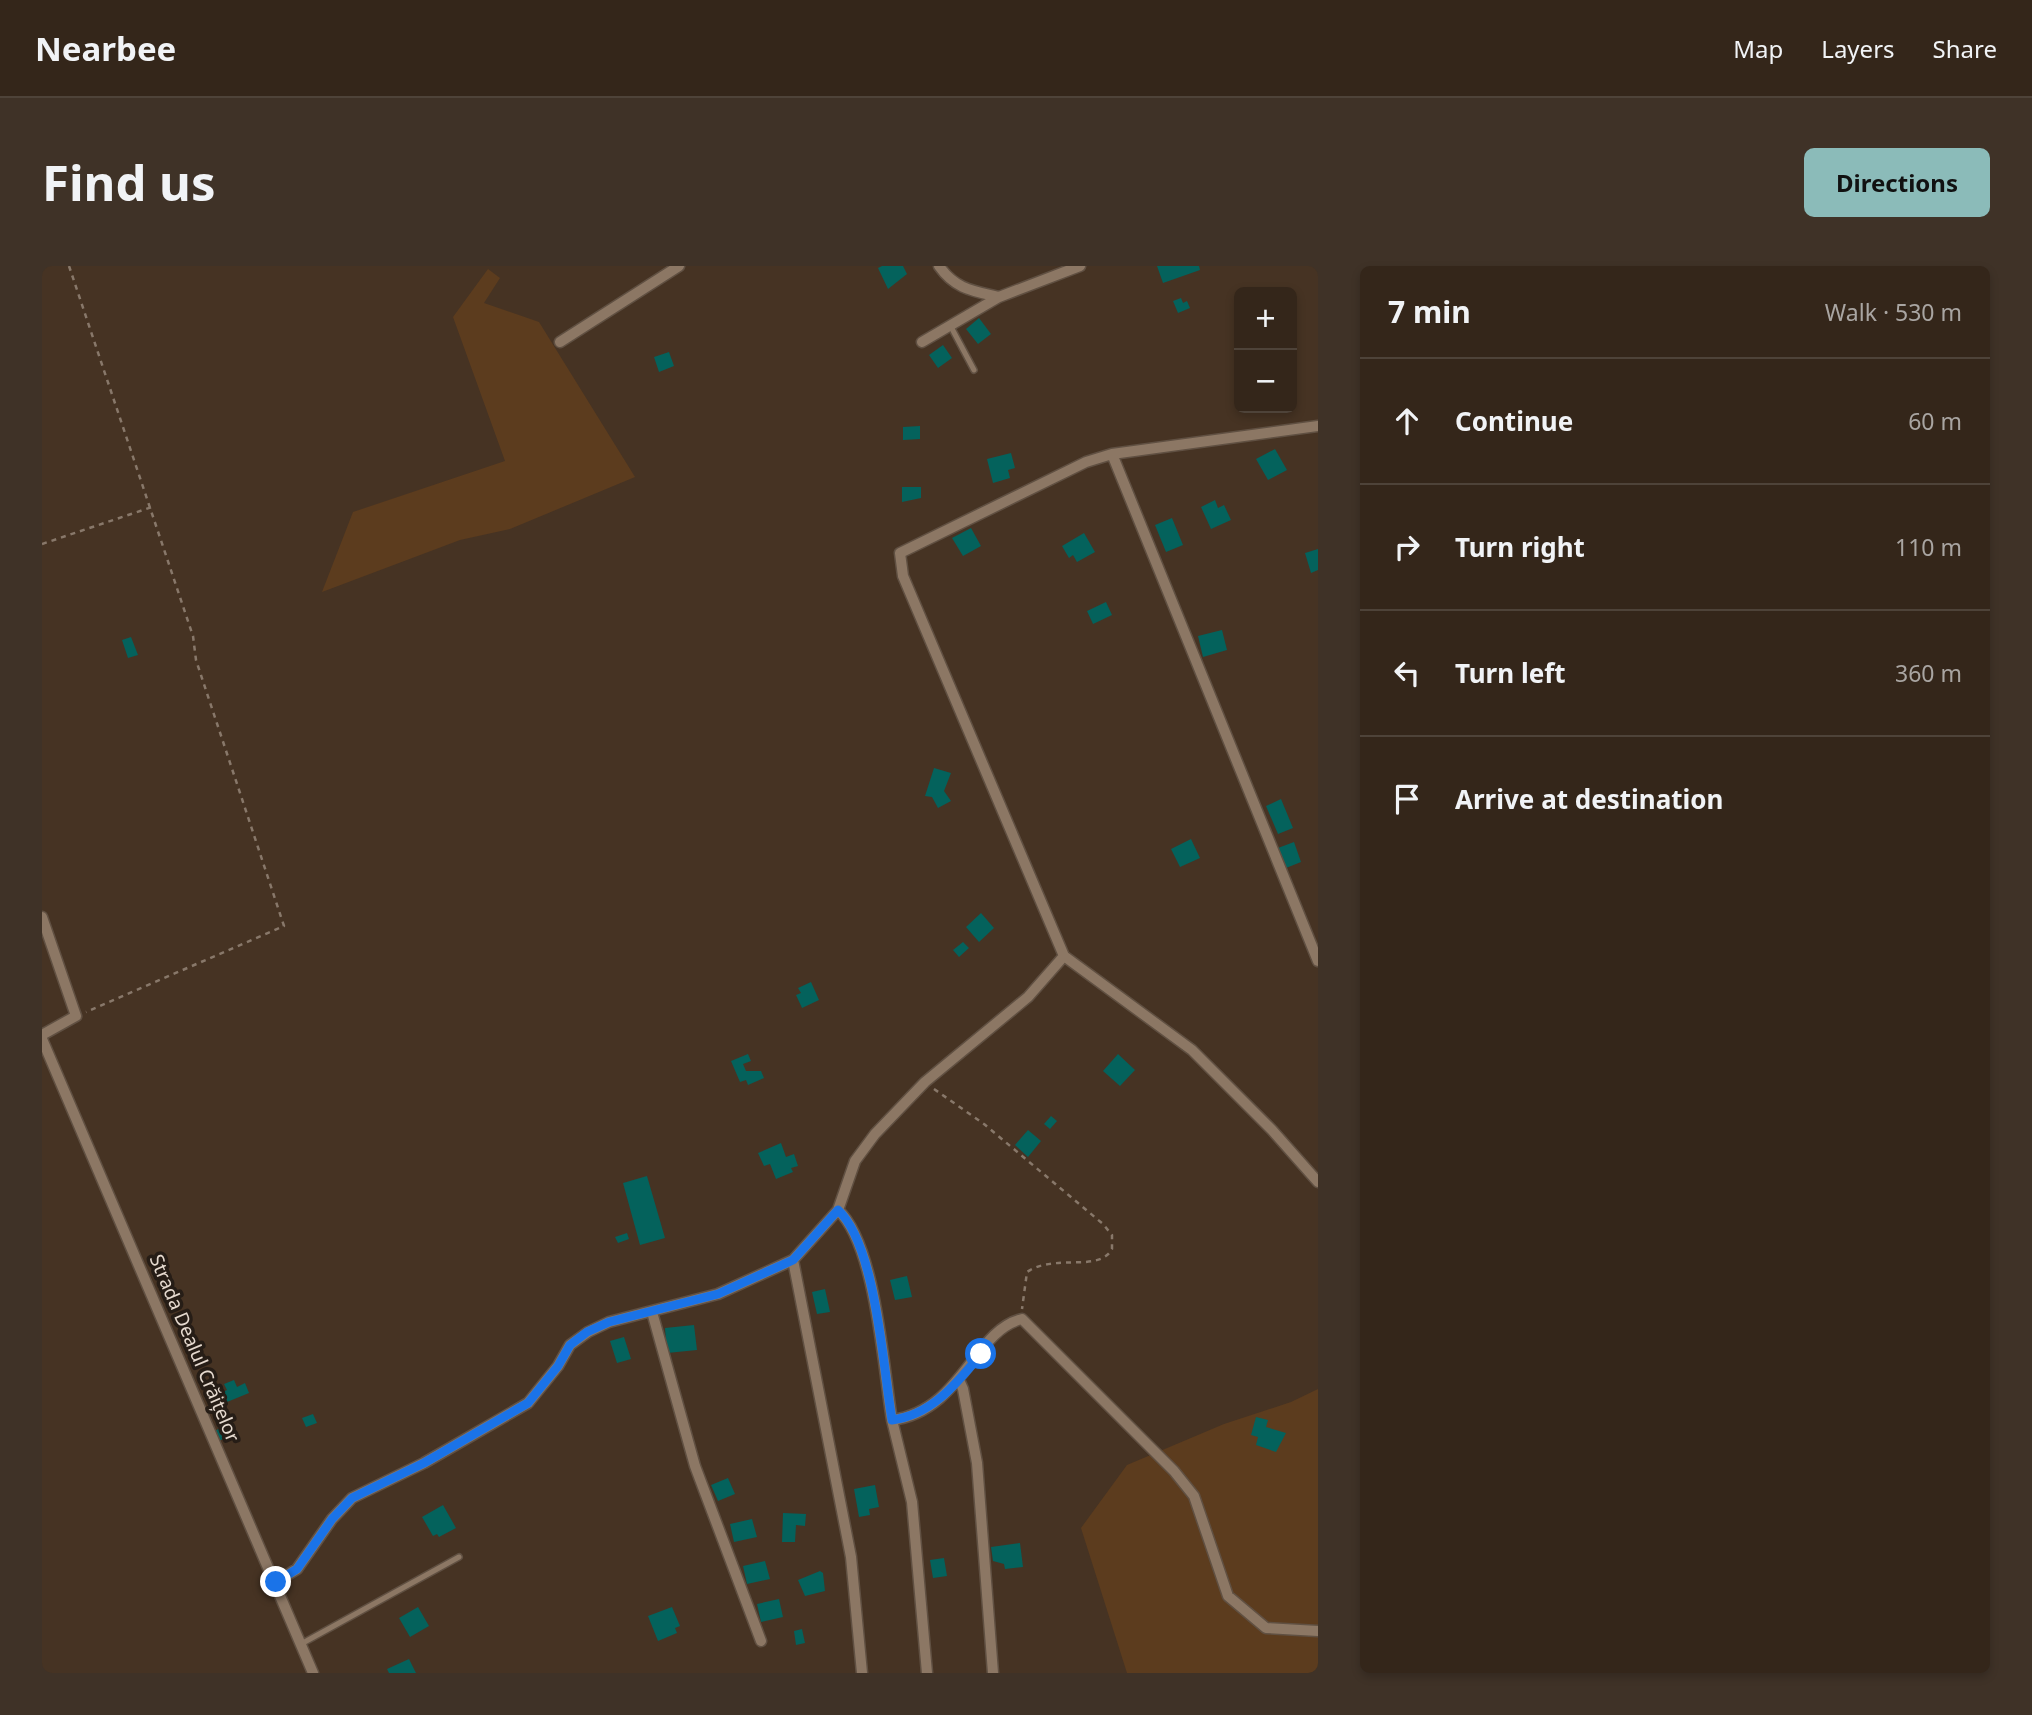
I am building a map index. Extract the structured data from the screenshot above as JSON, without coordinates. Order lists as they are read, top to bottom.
{
  "streets": {
    "street": ["Strada Dealul Crăițelor"]
  },
  "page": {
    "header": "Nearbee",
    "nav": ["Map", "Layers", "Share"],
    "buttons": "Directions",
    "title": "Find us",
    "heading": ["7 min", "Walk · 530 m"],
    "map_buttons": ["+", "−"],
    "list": [
      ["Continue", "60 m"],
      ["Turn right", "110 m"],
      ["Turn left", "360 m"],
      "Arrive at destination"
    ]
  }
}
